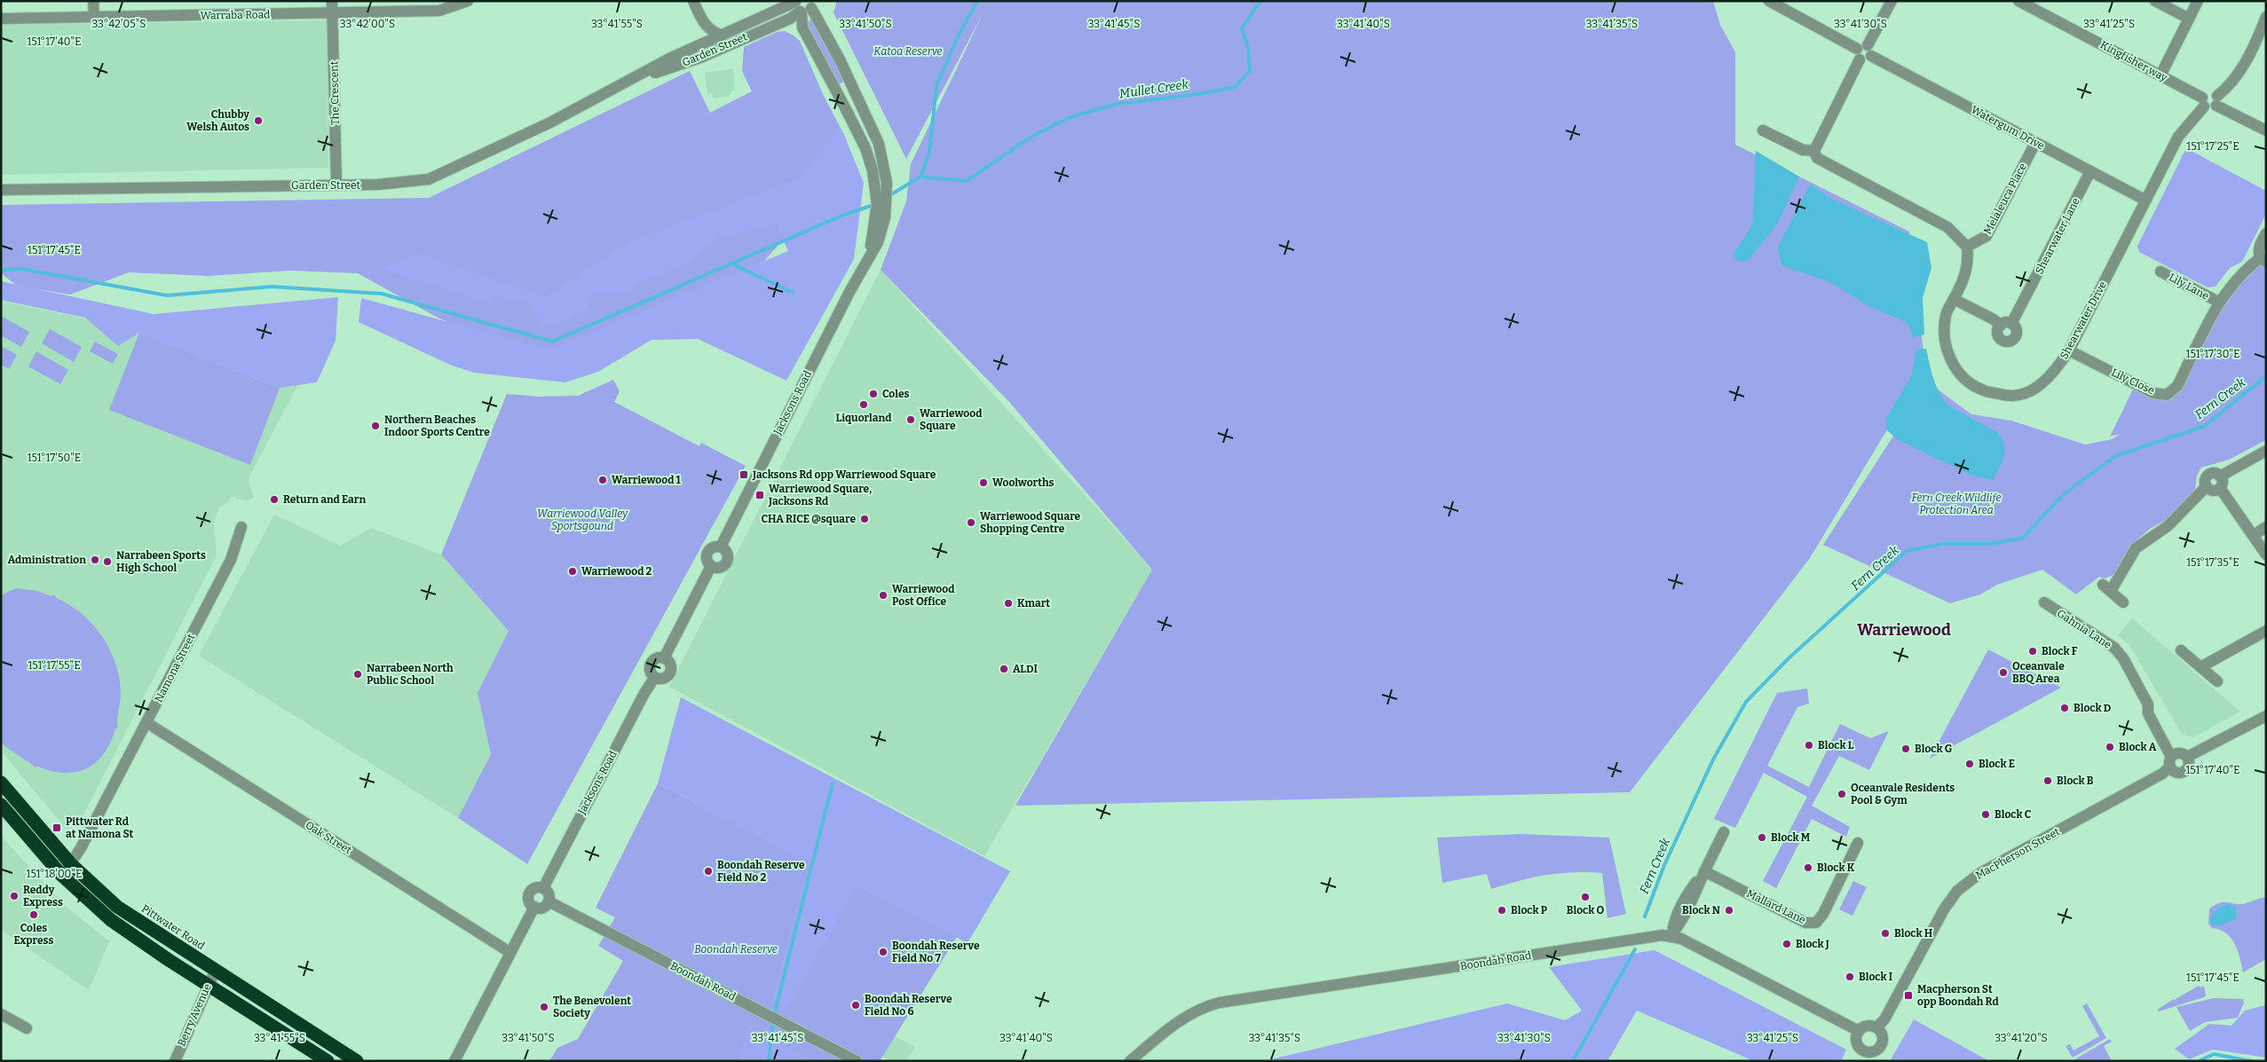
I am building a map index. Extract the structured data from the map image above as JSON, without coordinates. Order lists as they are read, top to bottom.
{
  "streets": {
    "highway": ["Pittwater Road"],
    "street": [
      "Warraba Road",
      "Garden Street",
      "Kingfisher way",
      "The Crescent",
      "Watergum Drive",
      "Melaleuca Place",
      "Shearwater Lane",
      "Lily Lane",
      "Shearwater Drive",
      "Lily Close",
      "Jacksons Road",
      "Gahnia Lane",
      "Namona Street",
      "Oak Street",
      "MacPherson Street",
      "Mallard Lane",
      "Boondah Road",
      "Berry Avenue"
    ]
  },
  "crossings": [
    ["Warraba Road", "The Crescent"],
    ["Garden Street", "The Crescent"],
    ["Garden Street", "Jacksons Road"],
    ["Kingfisher way", "Shearwater Drive"],
    ["Watergum Drive", "Melaleuca Place"],
    ["Watergum Drive", "Shearwater Lane"],
    ["Watergum Drive", "Shearwater Drive"],
    ["Melaleuca Place", "Shearwater Drive"],
    ["Lily Lane", "Lily Close"],
    ["Shearwater Drive", "Lily Close"],
    ["Jacksons Road", "Boondah Road"],
    ["Gahnia Lane", "MacPherson Street"],
    ["Namona Street", "Oak Street"],
    ["Namona Street", "Pittwater Road"],
    ["Pittwater Road", "Berry Avenue"]
  ],
  "districts": ["Warriewood"],
  "water": ["Mullet Creek", "Fern Creek"],
  "parks": [
    "Katoa Reserve",
    "Fern Creek Wildlife Protection Area",
    "Warriewood Valley Sportsgound",
    "Boondah Reserve"
  ],
  "places": {
    "other": [
      "Chubby Welsh Autos",
      "Coles",
      "Liquorland",
      "Warriewood Square",
      "Northern Beaches Indoor Sports Centre",
      "Warriewood 1",
      "Woolworths",
      "Return and Earn",
      "CHA RICE @square",
      "Warriewood Square Shopping Centre",
      "Administration",
      "Narrabeen Sports High School",
      "Warriewood 2",
      "Warriewood Post Office",
      "Kmart",
      "Block F",
      "ALDI",
      "Oceanvale BBQ Area",
      "Narrabeen North Public School",
      "Block D",
      "Block L",
      "Block A",
      "Block G",
      "Block E",
      "Block B",
      "Oceanvale Residents Pool & Gym",
      "Block C",
      "Block M",
      "Block K",
      "Boondah Reserve Field No 2",
      "Reddy Express",
      "Block O",
      "Block P",
      "Block N",
      "Coles Express",
      "Block H",
      "Block J",
      "Boondah Reserve Field No 7",
      "Block I",
      "Boondah Reserve Field No 6",
      "The Benevolent Society"
    ],
    "transit": [
      "Jacksons Rd opp Warriewood Square",
      "Warriewood Square, Jacksons Rd",
      "Pittwater Rd at Namona St",
      "Macpherson St opp Boondah Rd"
    ]
  },
  "coordinates": [
    "33°42'05\"S",
    "33°42'00\"S",
    "33°41'55\"S",
    "33°41'50\"S",
    "33°41'45\"S",
    "33°41'40\"S",
    "33°41'35\"S",
    "33°41'30\"S",
    "33°41'25\"S",
    "151°17'40\"E",
    "151°17'25\"E",
    "151°17'45\"E",
    "151°17'30\"E",
    "151°17'50\"E",
    "151°17'35\"E",
    "151°17'55\"E",
    "151°18'00\"E",
    "33°41'20\"S"
  ]
}
